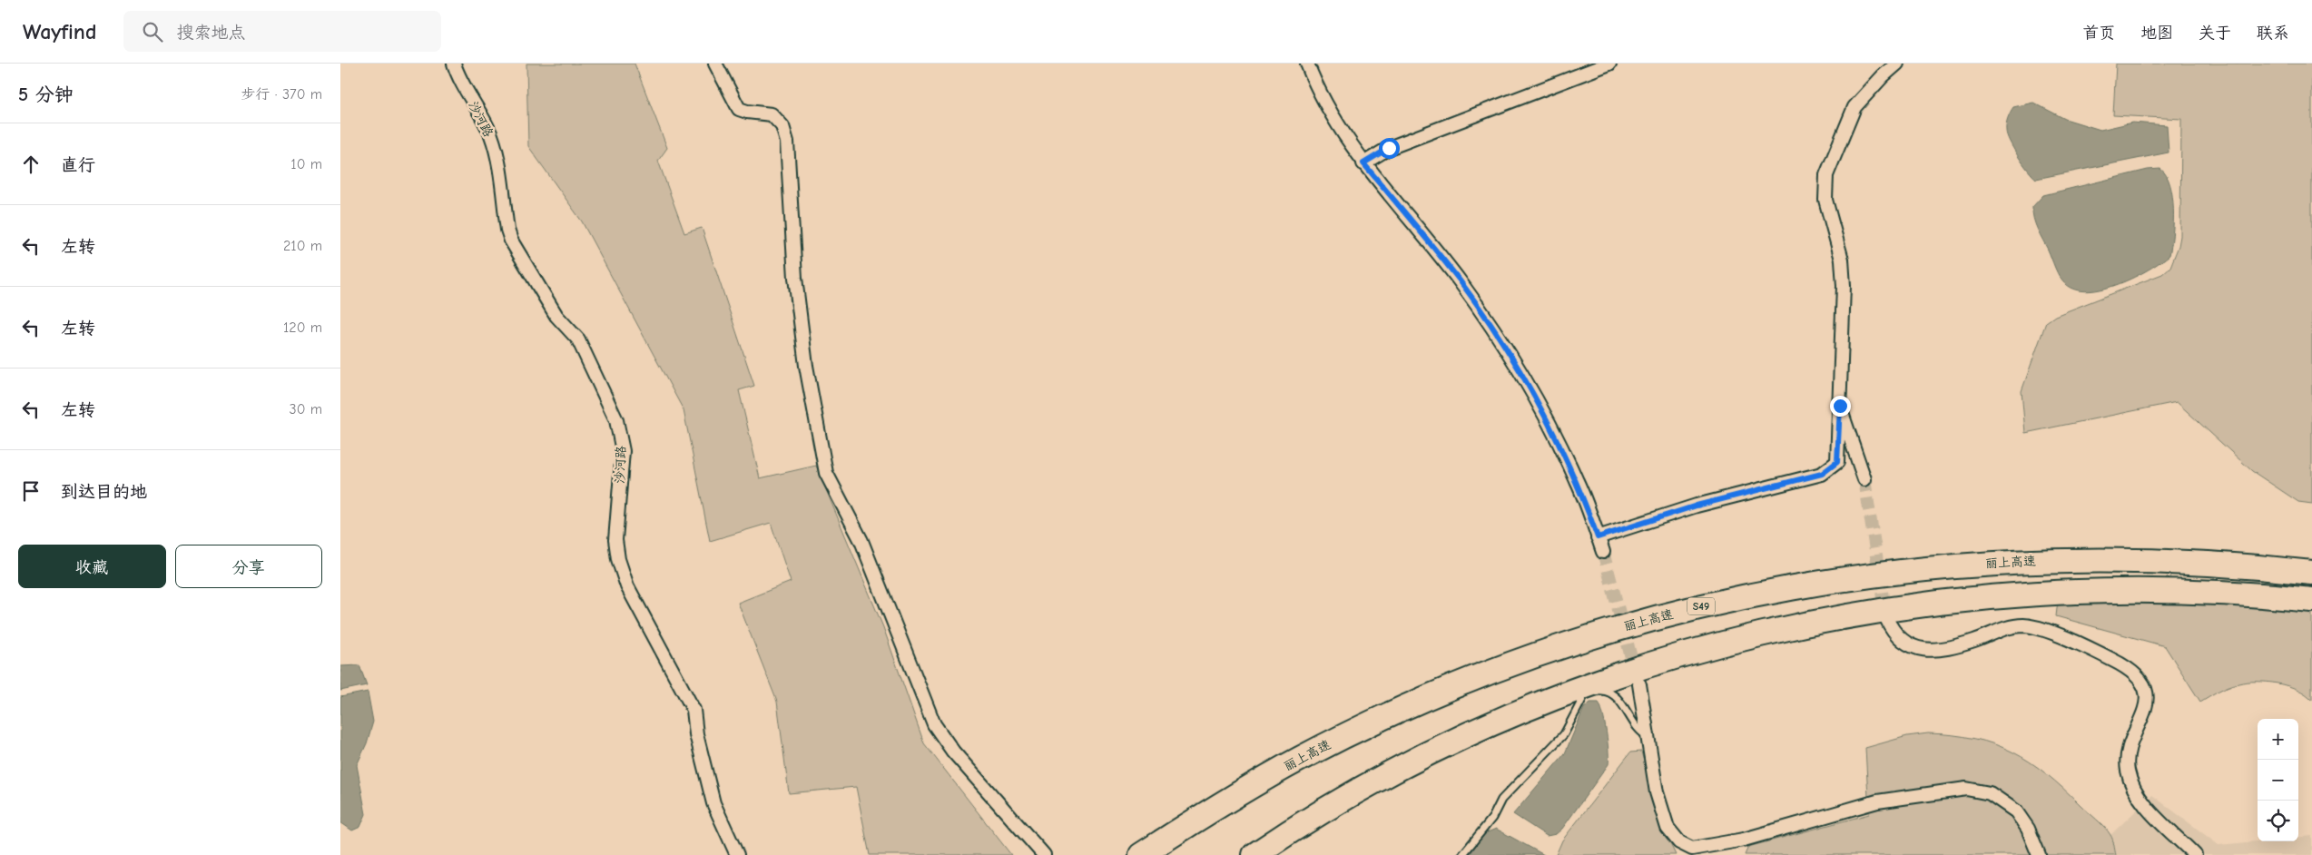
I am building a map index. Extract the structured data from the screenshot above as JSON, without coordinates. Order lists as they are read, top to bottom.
{
  "streets": {
    "highway": ["丽上高速", "S49"],
    "street": ["沙河路"]
  },
  "page": {
    "header": "Wayfind",
    "search": "搜索地点",
    "nav": [
      "首页",
      "地图",
      "关于",
      "联系"
    ],
    "heading": ["5 分钟", "步行 · 370 m"],
    "list": [
      ["直行", "10 m"],
      ["左转", "210 m"],
      ["左转", "120 m"],
      ["左转", "30 m"],
      "到达目的地"
    ],
    "buttons": ["收藏", "分享"],
    "map_buttons": ["+", "−"]
  }
}
